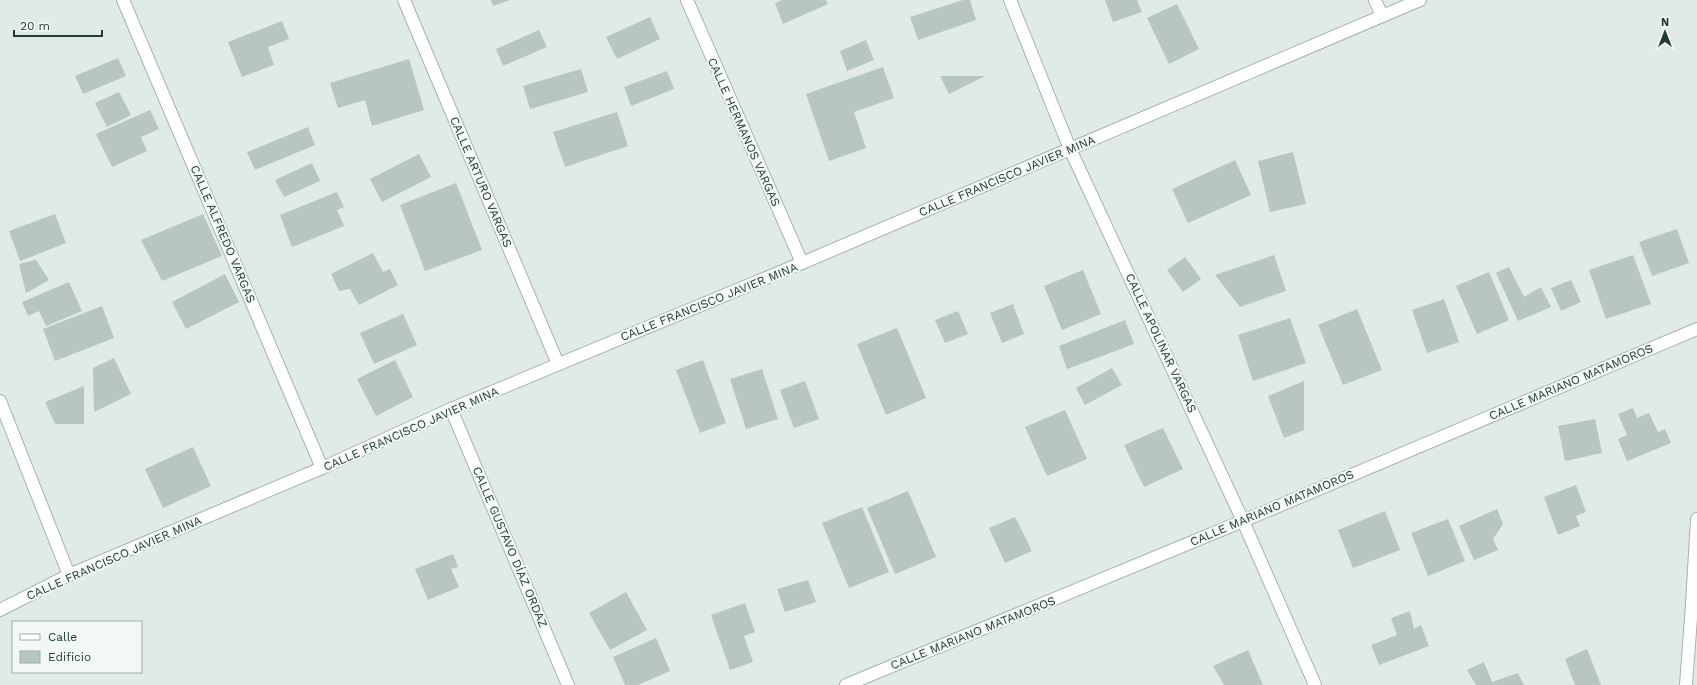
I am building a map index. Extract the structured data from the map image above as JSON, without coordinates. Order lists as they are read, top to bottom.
{
  "streets": {
    "street": [
      "CALLE HERMANOS VARGAS",
      "CALLE FRANCISCO JAVIER MINA",
      "CALLE ARTURO VARGAS",
      "CALLE ALFREDO VARGAS",
      "CALLE APOLINAR VARGAS",
      "CALLE MARIANO MATAMOROS",
      "CALLE GUSTAVO DÍAZ ORDAZ"
    ]
  },
  "crossings": [
    ["CALLE HERMANOS VARGAS", "CALLE FRANCISCO JAVIER MINA"],
    ["CALLE FRANCISCO JAVIER MINA", "CALLE ARTURO VARGAS"],
    ["CALLE FRANCISCO JAVIER MINA", "CALLE ALFREDO VARGAS"],
    ["CALLE FRANCISCO JAVIER MINA", "CALLE APOLINAR VARGAS"],
    ["CALLE FRANCISCO JAVIER MINA", "CALLE GUSTAVO DÍAZ ORDAZ"],
    ["CALLE APOLINAR VARGAS", "CALLE MARIANO MATAMOROS"]
  ],
  "legend": ["Calle", "Edificio"],
  "scale_bar": "20 m",
  "north": "top"
}
